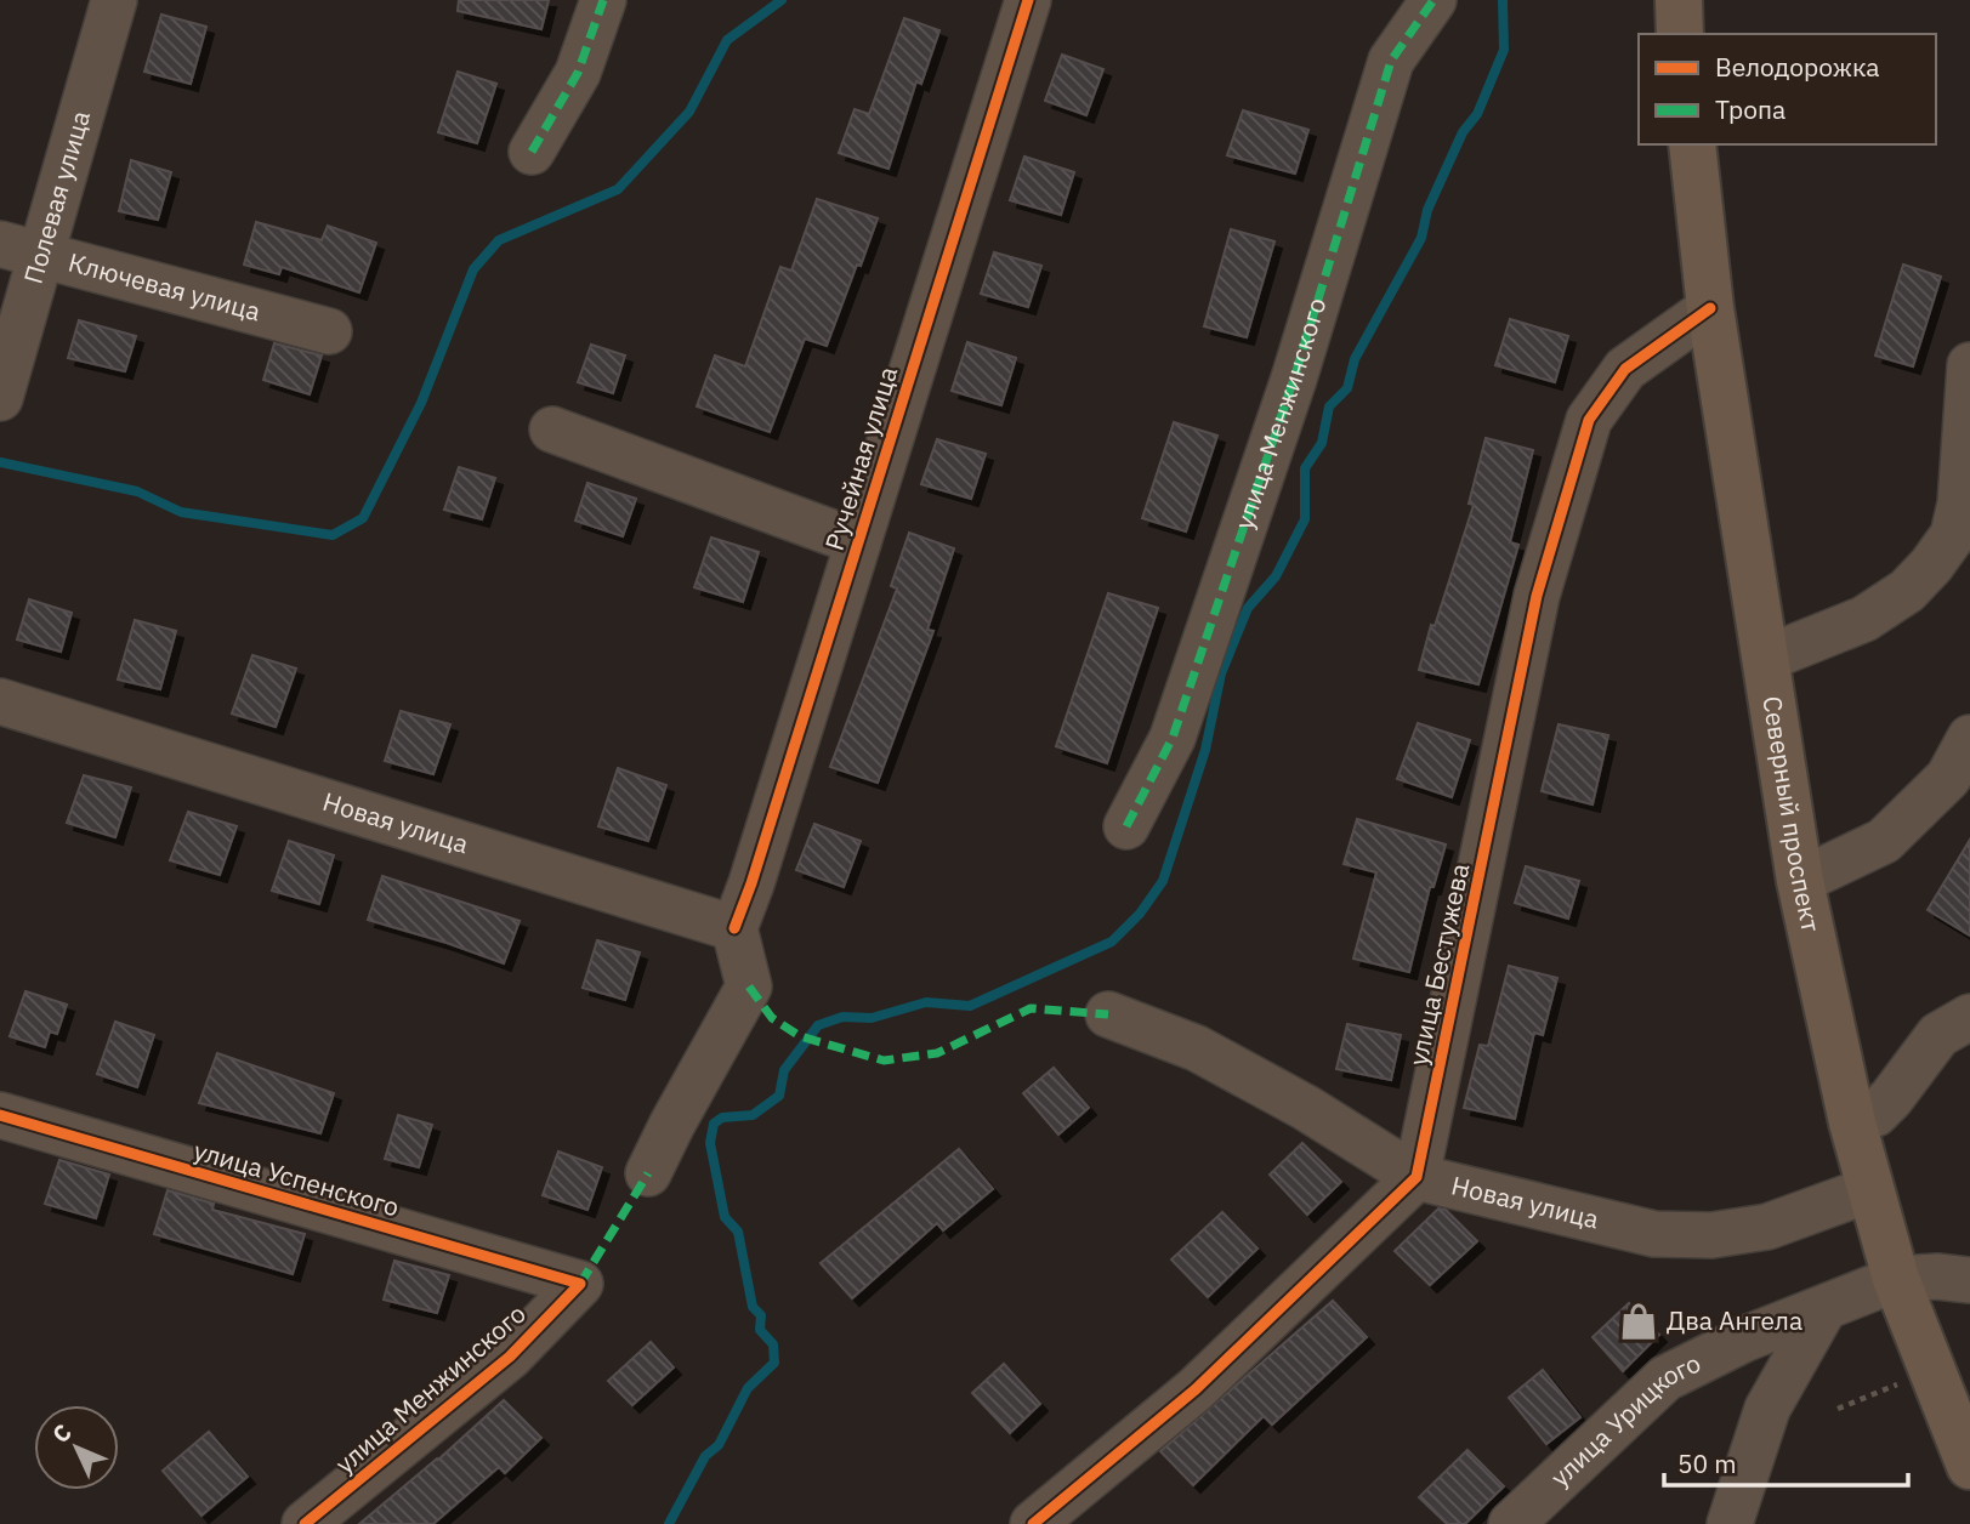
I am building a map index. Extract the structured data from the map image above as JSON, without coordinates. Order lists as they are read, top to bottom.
{
  "streets": {
    "main road": ["Северный проспект"],
    "street": [
      "Полевая улица",
      "Ключевая улица",
      "улица Менжинского",
      "Ручейная улица",
      "Новая улица",
      "улица Бестужева",
      "улица Успенского",
      "улица Урицкого"
    ]
  },
  "crossings": [
    ["Полевая улица", "Ключевая улица"],
    ["улица Менжинского", "улица Успенского"],
    ["Ручейная улица", "Новая улица"],
    ["Северный проспект", "Новая улица"],
    ["Северный проспект", "улица Бестужева"],
    ["Северный проспект", "улица Урицкого"],
    ["Новая улица", "улица Бестужева"]
  ],
  "places": {
    "shop": ["Два Ангела"]
  },
  "legend": ["Велодорожка", "Тропа"],
  "scale_bar": "50 m",
  "north": "top left"
}
